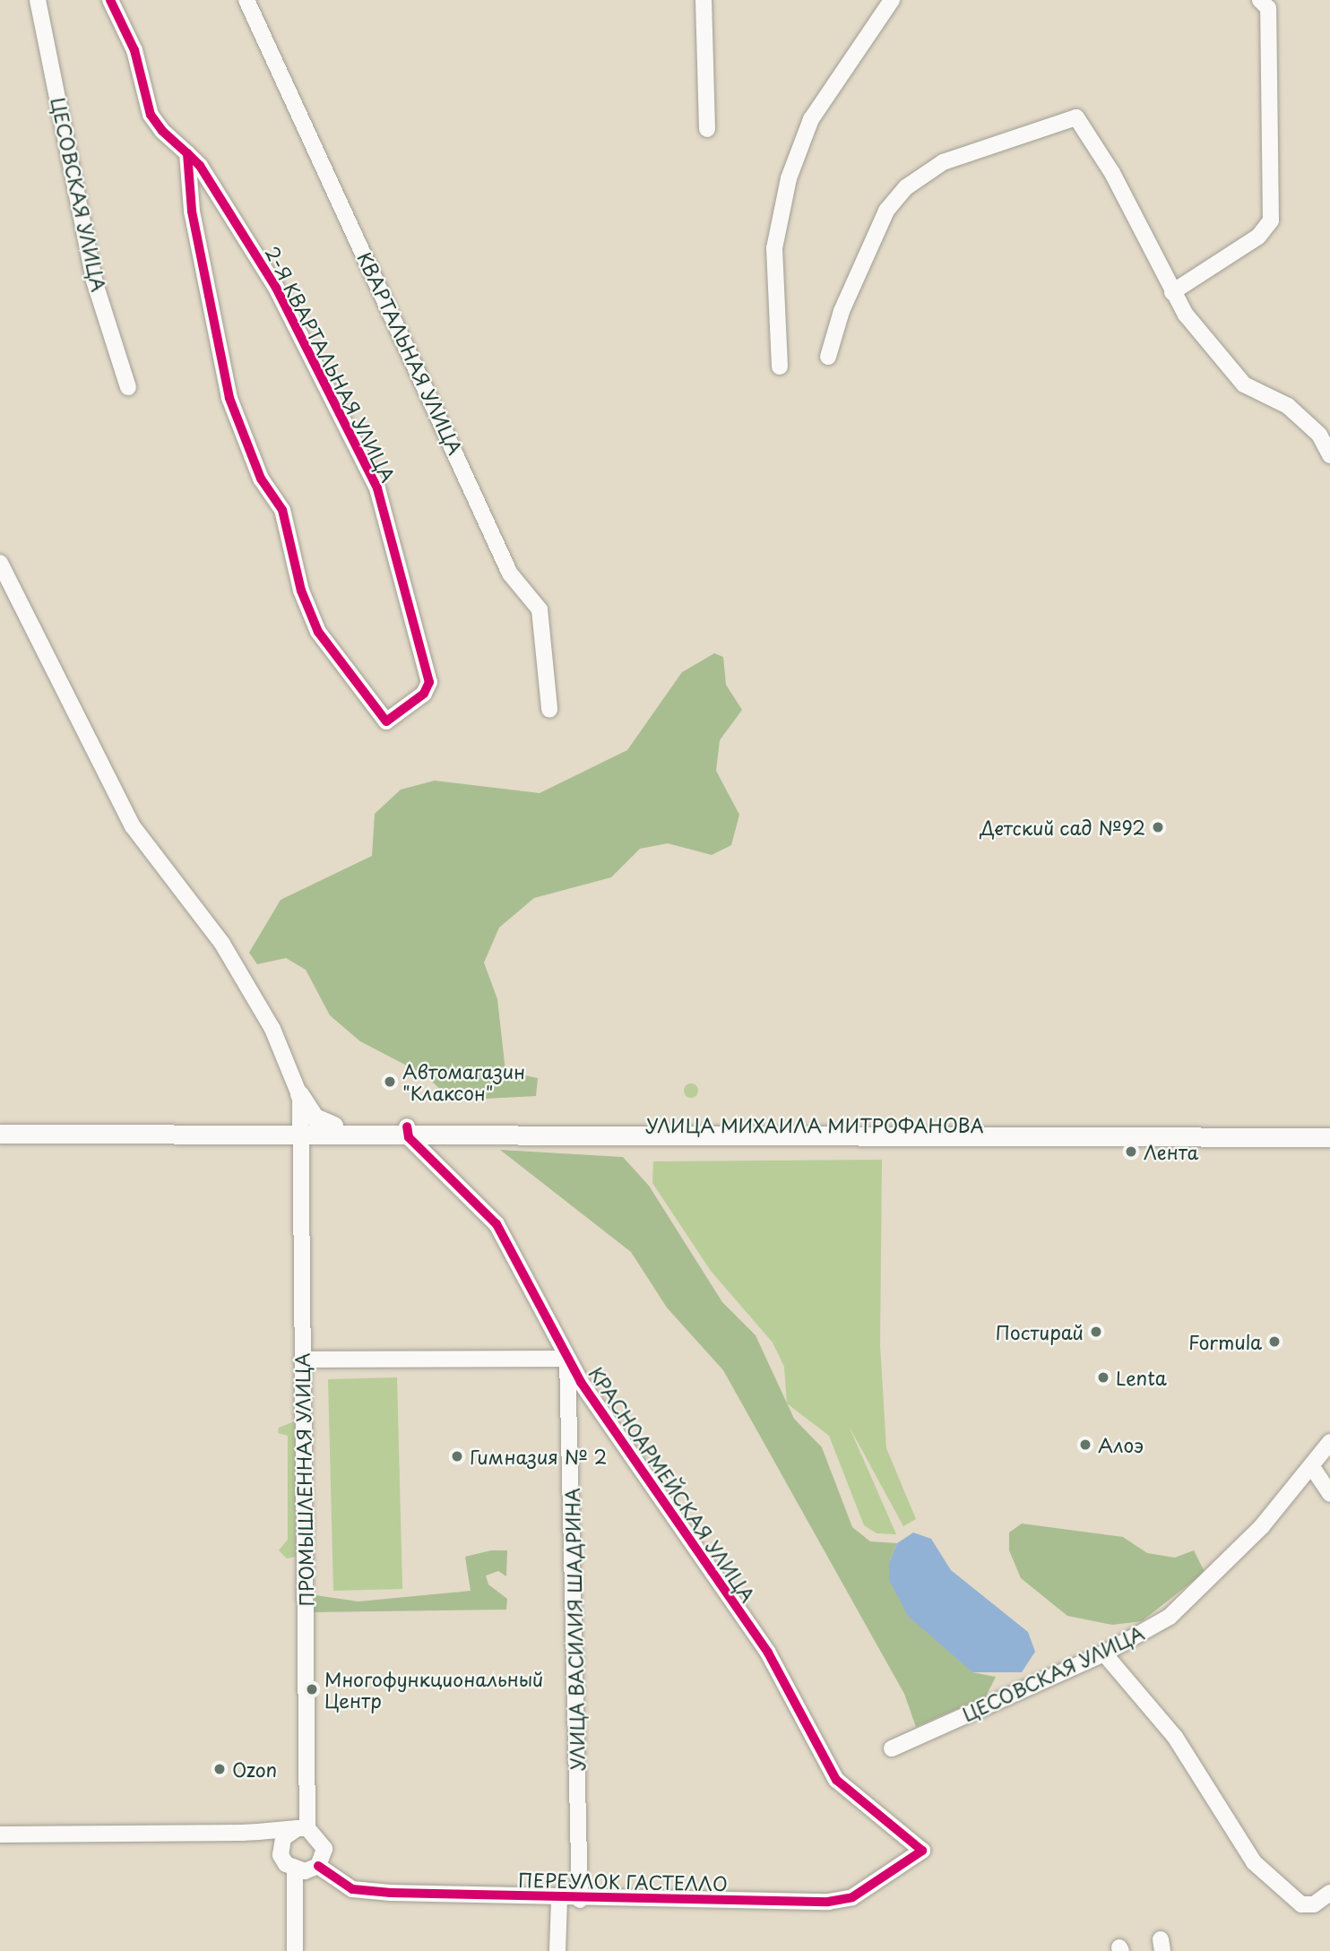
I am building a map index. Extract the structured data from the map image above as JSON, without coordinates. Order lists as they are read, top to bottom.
{
  "streets": {
    "main road": ["УЛИЦА МИХАИЛА МИТРОФАНОВА"],
    "street": [
      "ЦЕСОВСКАЯ УЛИЦА",
      "КВАРТАЛЬНАЯ УЛИЦА",
      "2-Я КВАРТАЛЬНАЯ УЛИЦА",
      "ПРОМЫШЛЕННАЯ УЛИЦА",
      "КРАСНОАРМЕЙСКАЯ УЛИЦА",
      "УЛИЦА ВАСИЛИЯ ШАДРИНА",
      "ПЕРЕУЛОК ГАСТЕЛЛО"
    ]
  },
  "crossings": [
    ["УЛИЦА МИХАИЛА МИТРОФАНОВА", "ПРОМЫШЛЕННАЯ УЛИЦА"],
    ["УЛИЦА МИХАИЛА МИТРОФАНОВА", "КРАСНОАРМЕЙСКАЯ УЛИЦА"],
    ["КРАСНОАРМЕЙСКАЯ УЛИЦА", "УЛИЦА ВАСИЛИЯ ШАДРИНА"],
    ["КРАСНОАРМЕЙСКАЯ УЛИЦА", "ПЕРЕУЛОК ГАСТЕЛЛО"],
    ["УЛИЦА ВАСИЛИЯ ШАДРИНА", "ПЕРЕУЛОК ГАСТЕЛЛО"]
  ],
  "places": [
    "Детский сад №92",
    "Автомагазин \"Клаксон\"",
    "Лента",
    "Постирай",
    "Formula",
    "Lenta",
    "Алоэ",
    "Гимназия № 2",
    "Многофункциональный Центр",
    "Ozon"
  ]
}
